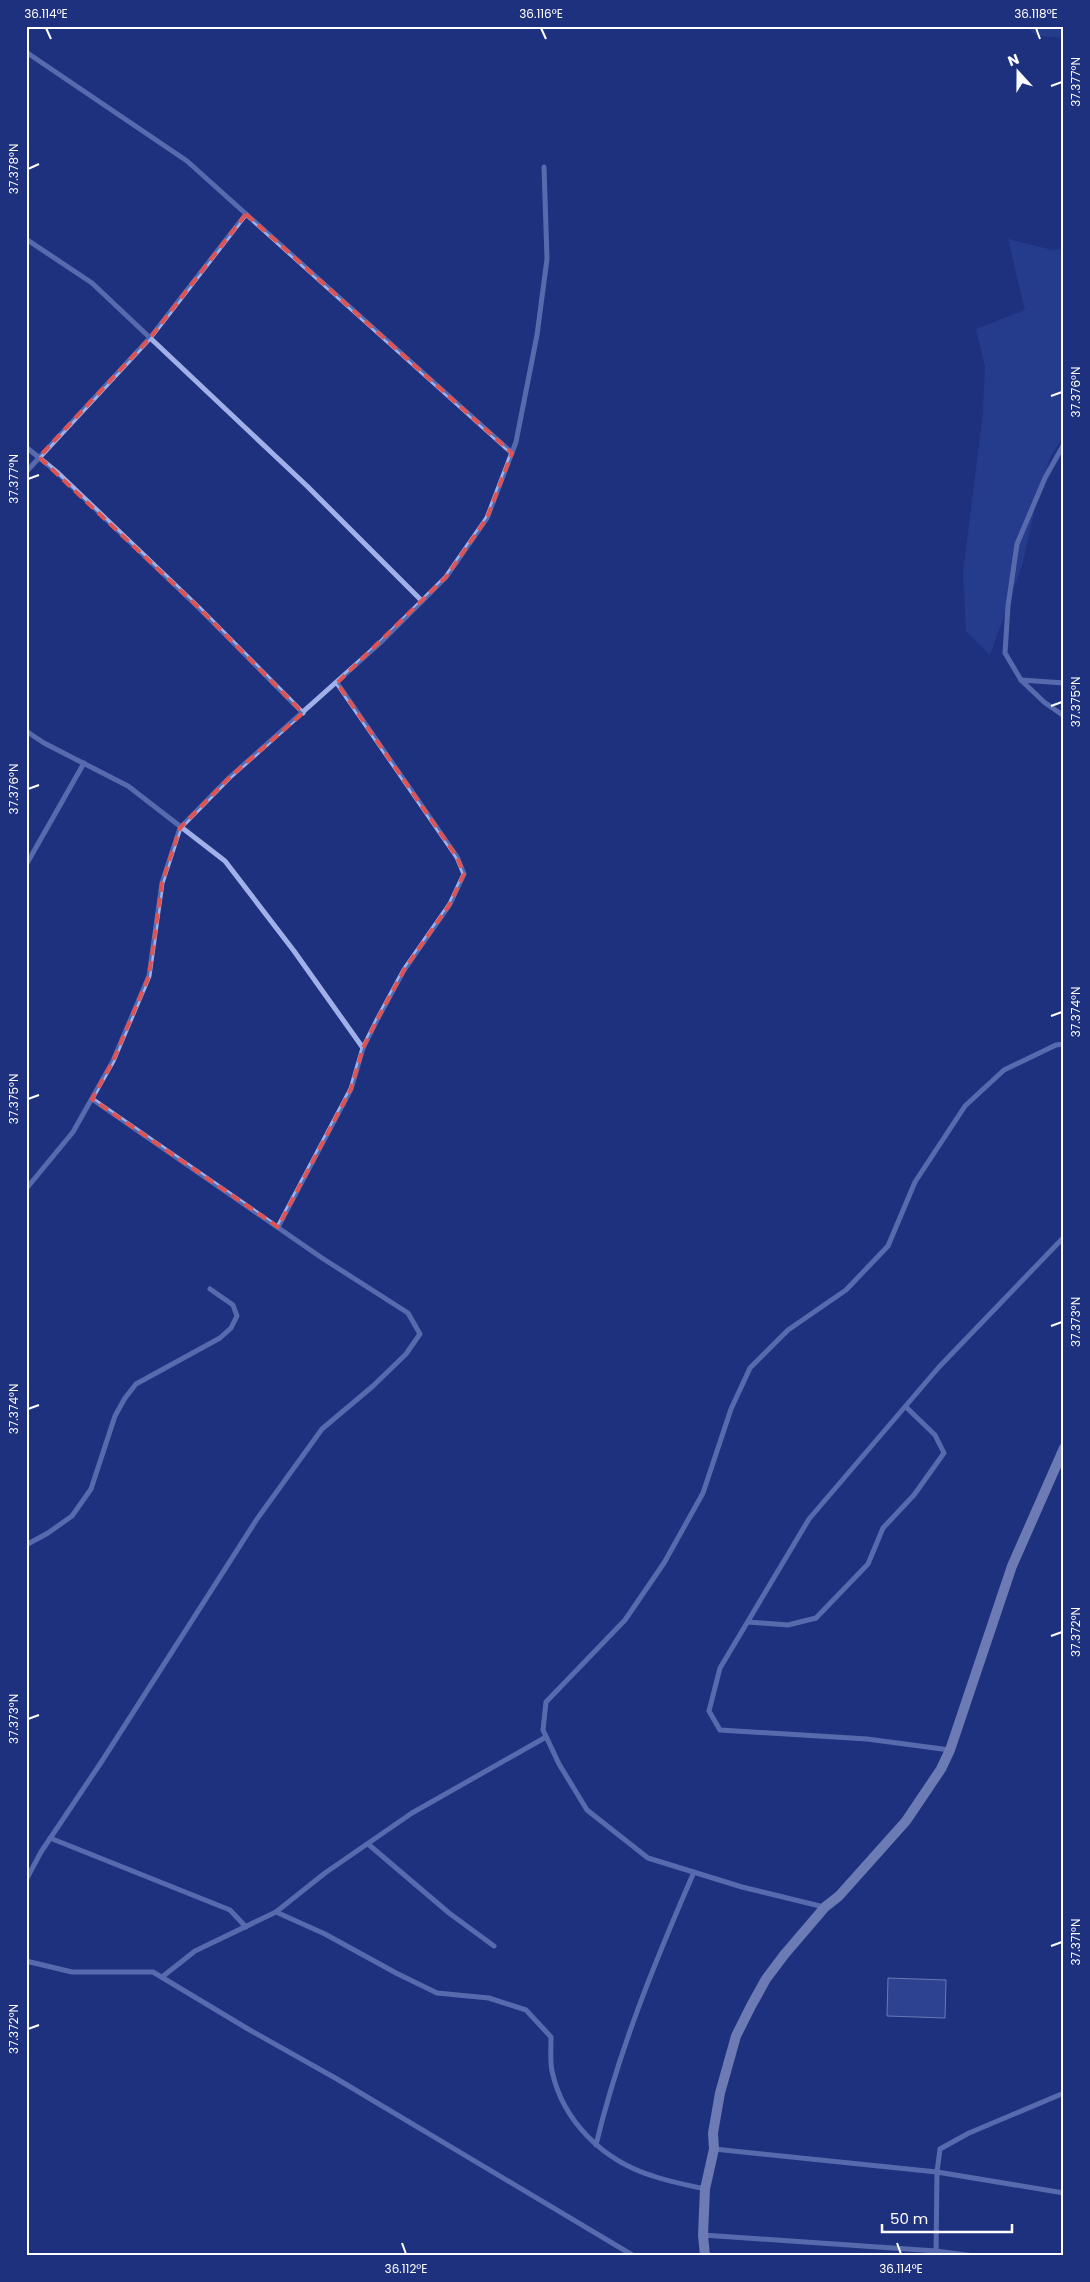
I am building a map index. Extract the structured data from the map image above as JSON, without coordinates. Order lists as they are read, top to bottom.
{
  "scale_bar": "50 m",
  "north": "top",
  "coordinates": [
    "36.114°E",
    "36.116°E",
    "36.118°E",
    "37.377°N",
    "37.378°N",
    "37.376°N",
    "37.375°N",
    "37.374°N",
    "37.373°N",
    "37.372°N",
    "37.371°N",
    "36.112°E"
  ]
}
